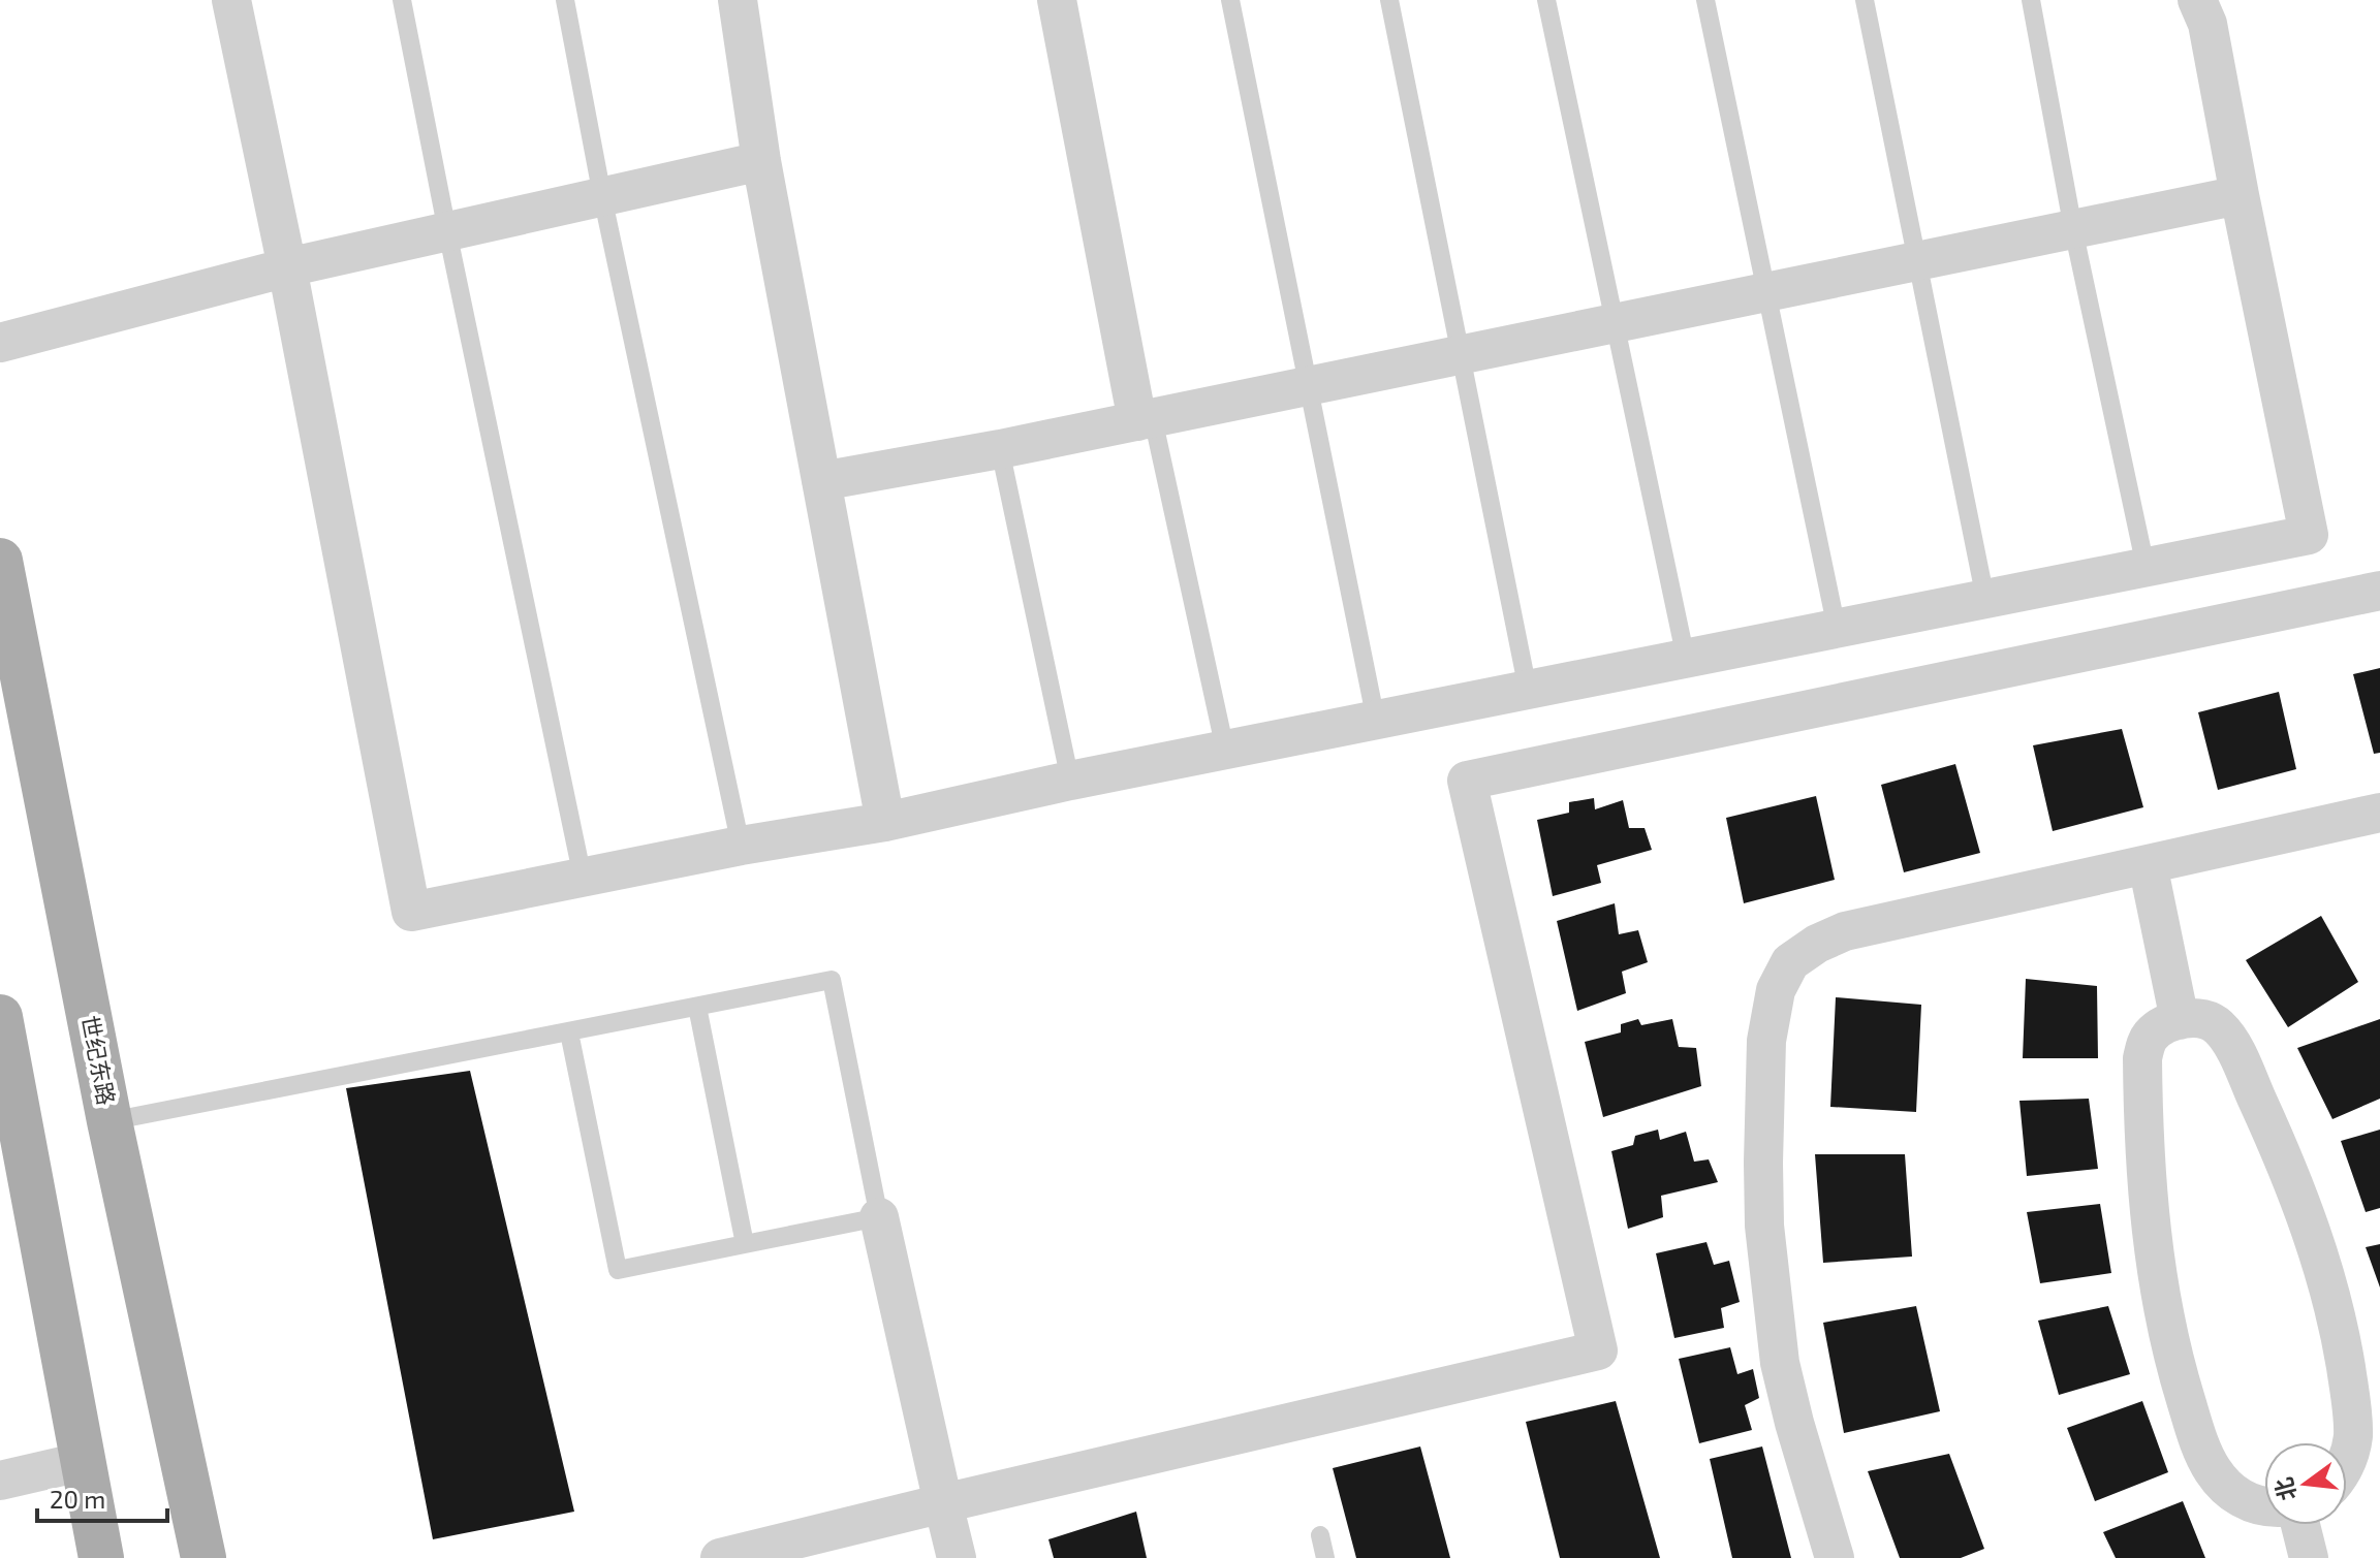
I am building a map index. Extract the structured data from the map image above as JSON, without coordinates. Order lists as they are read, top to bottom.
{
  "streets": {
    "main road": ["世纪东路"]
  },
  "scale_bar": "20 m",
  "north": "left"
}
